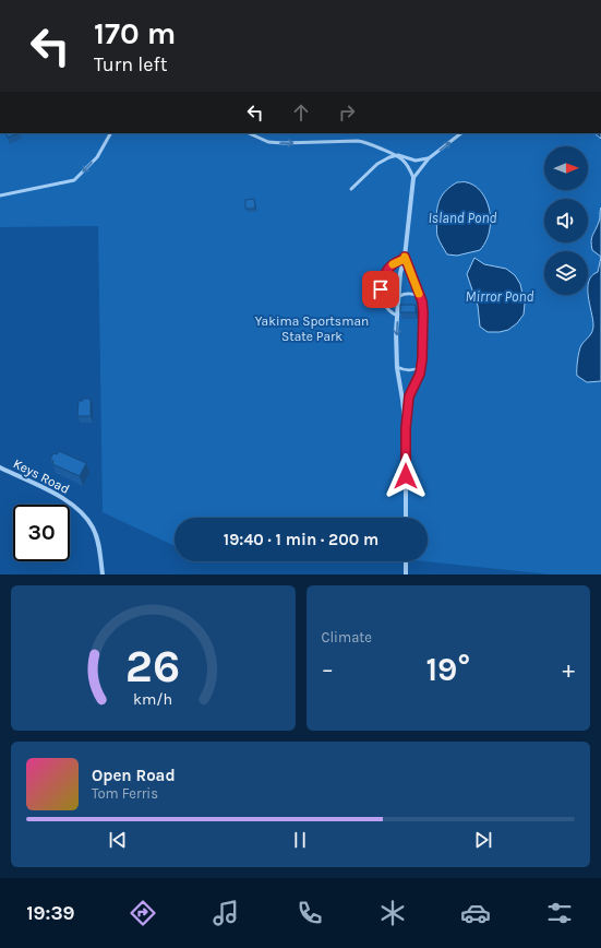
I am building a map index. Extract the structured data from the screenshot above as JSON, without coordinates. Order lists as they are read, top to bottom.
{
  "streets": {
    "street": ["Keys Road"]
  },
  "water": ["Island Pond", "Mirror Pond"],
  "parks": ["Yakima Sportsman State Park"],
  "north": "right",
  "page": {
    "turn": ["170 m", "Turn left"],
    "limit": "30",
    "trip": "19:40 · 1 min · 200 m",
    "tile": "Climate",
    "heat": ["−", "19°", "+"],
    "song": ["Open Road", "Tom Ferris"],
    "tabs": "19:39",
    "gauge": ["26", "km/h"]
  }
}
